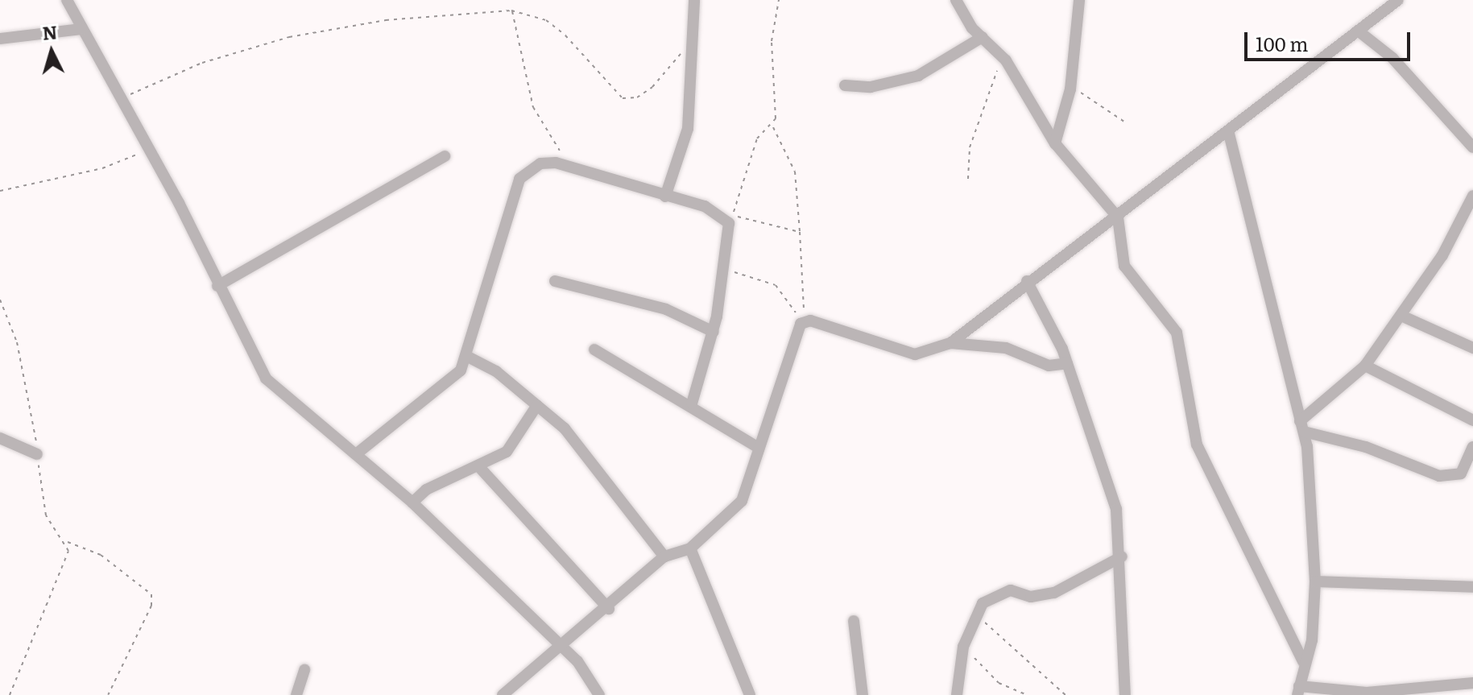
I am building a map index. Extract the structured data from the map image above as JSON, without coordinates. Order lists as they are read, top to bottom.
{
  "scale_bar": "100 m",
  "north": "top"
}
